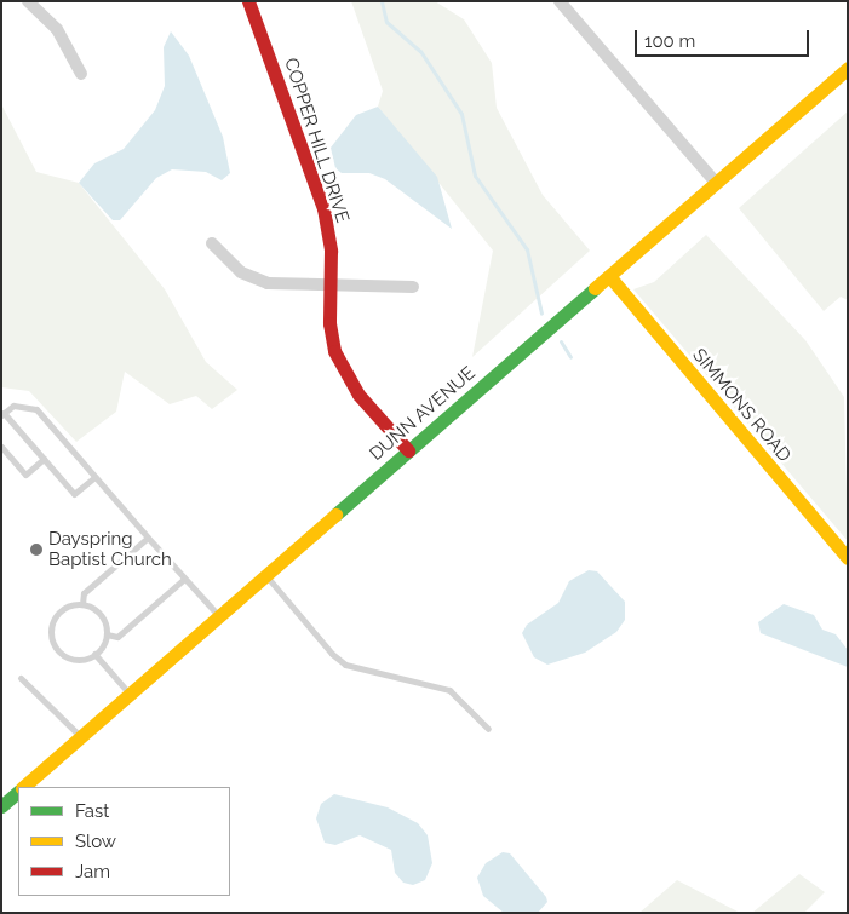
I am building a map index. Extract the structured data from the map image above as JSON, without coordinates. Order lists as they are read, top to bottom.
{
  "streets": {
    "main road": ["COPPER HILL DRIVE", "SIMMONS ROAD", "DUNN AVENUE"]
  },
  "crossings": [
    ["COPPER HILL DRIVE", "DUNN AVENUE"],
    ["SIMMONS ROAD", "DUNN AVENUE"]
  ],
  "places": ["Dayspring Baptist Church"],
  "legend": ["Fast", "Slow", "Jam"],
  "scale_bar": "100 m"
}
